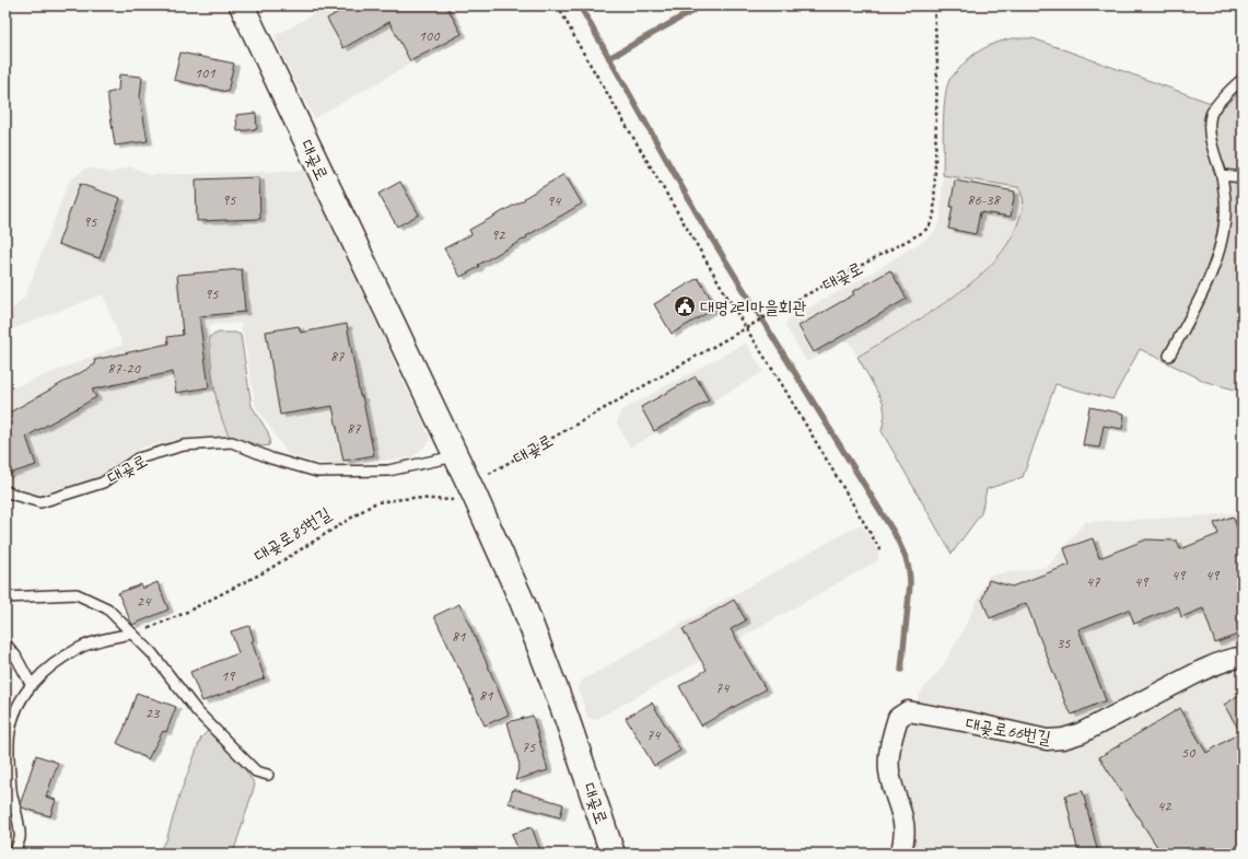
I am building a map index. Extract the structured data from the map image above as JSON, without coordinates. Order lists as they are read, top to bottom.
{
  "streets": {
    "street": ["대곶로", "대곶로66번길"],
    "path": ["대곶로85번길"]
  },
  "crossings": [
    ["대곶로", "대곶로85번길"]
  ],
  "places": {
    "public building": ["대명2리마을회관"]
  },
  "house_numbers": [
    "100",
    "101",
    "95",
    "86-38",
    "94",
    "95",
    "92",
    "95",
    "87",
    "87-20",
    "87",
    "49",
    "49",
    "47",
    "49",
    "24",
    "81",
    "35",
    "19",
    "74",
    "81",
    "23",
    "74",
    "75",
    "50",
    "42"
  ]
}
